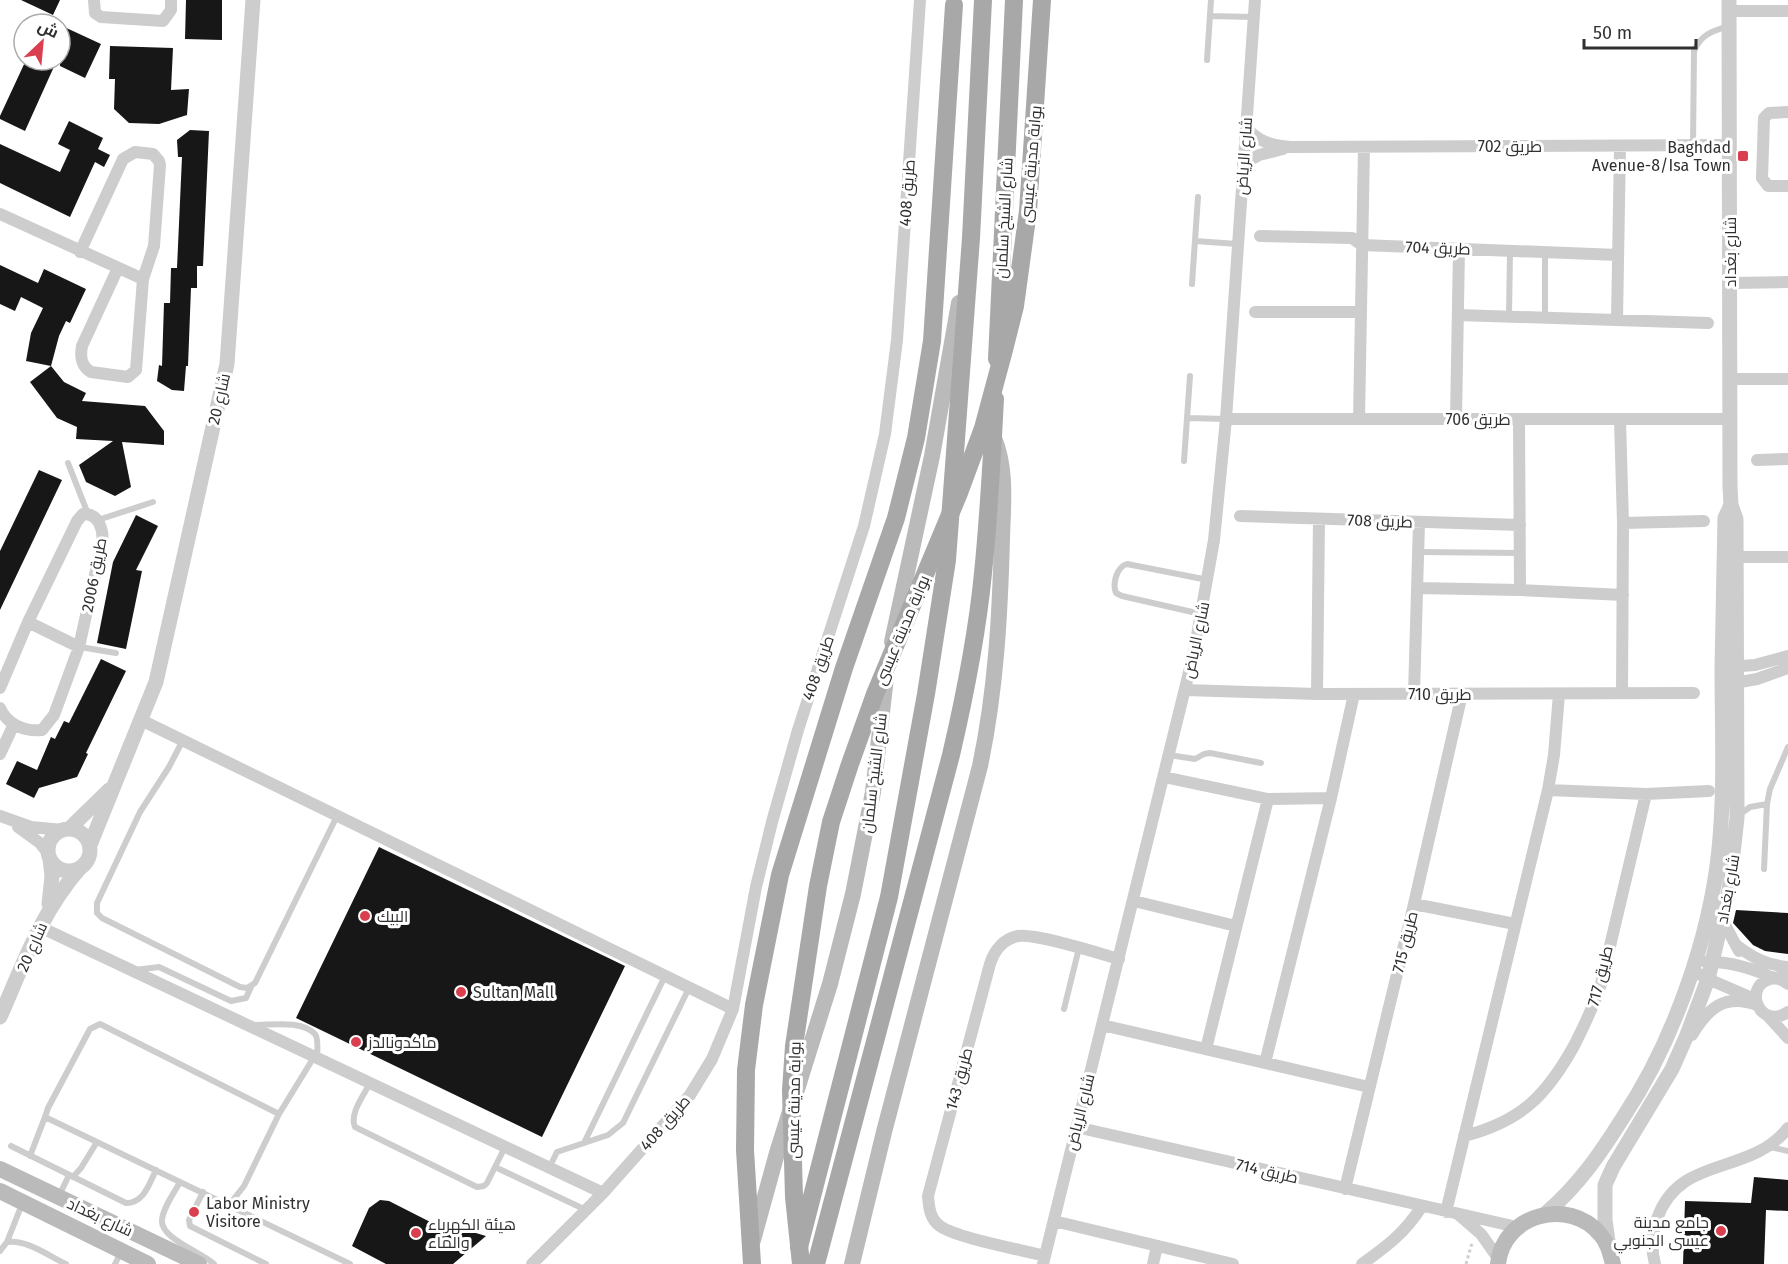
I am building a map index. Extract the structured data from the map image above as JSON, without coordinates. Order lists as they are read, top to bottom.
{
  "streets": {
    "main road": ["بوابة مدينة عيسى", "شارع الشيخ سلمان", "شارع بغداد"],
    "street": [
      "طريق 702",
      "شارع الرياض",
      "طريق 408",
      "طريق 704",
      "شارع 20",
      "طريق 706",
      "طريق 708",
      "طريق 2006",
      "طريق 710",
      "طريق 715",
      "طريق 717",
      "طريق 143",
      "طريق 714"
    ]
  },
  "crossings": [
    ["طريق 702", "شارع الرياض"],
    ["طريق 702", "شارع بغداد"],
    ["شارع الرياض", "طريق 706"],
    ["شارع الرياض", "طريق 710"],
    ["شارع الرياض", "طريق 143"],
    ["شارع الرياض", "طريق 714"],
    ["شارع بغداد", "طريق 706"],
    ["طريق 710", "طريق 715"],
    ["طريق 715", "طريق 714"]
  ],
  "places": {
    "transit": ["Baghdad Avenue-8/Isa Town"],
    "other": [
      "البيك",
      "Sultan Mall",
      "ماكدونالدز",
      "Labor Ministry Visitore",
      "جامع مدينة عيسى الجنوبي",
      "هيئة الكهرباء والماء"
    ]
  },
  "scale_bar": "50 m",
  "north": "top right"
}
